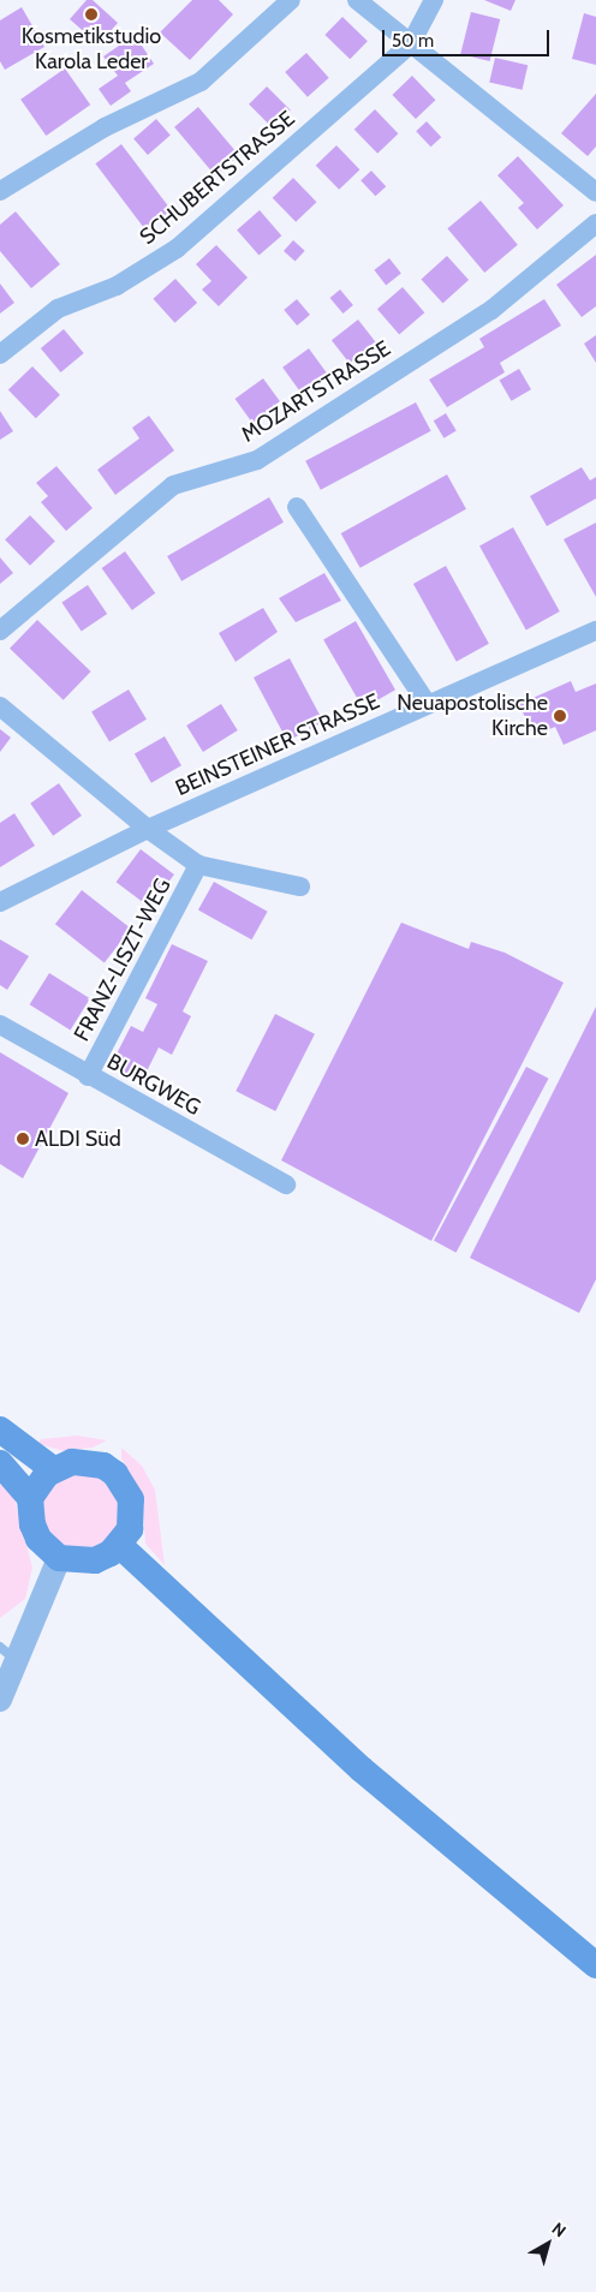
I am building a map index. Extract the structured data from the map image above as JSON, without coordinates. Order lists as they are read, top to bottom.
{
  "streets": {
    "street": [
      "SCHUBERTSTRASSE",
      "MOZARTSTRASSE",
      "BEINSTEINER STRASSE",
      "FRANZ-LISZT-WEG",
      "BURGWEG"
    ]
  },
  "crossings": [
    ["FRANZ-LISZT-WEG", "BURGWEG"]
  ],
  "places": ["Kosmetikstudio Karola Leder", "Neuapostolische Kirche", "ALDI Süd"],
  "scale_bar": "50 m",
  "north": "top right"
}
